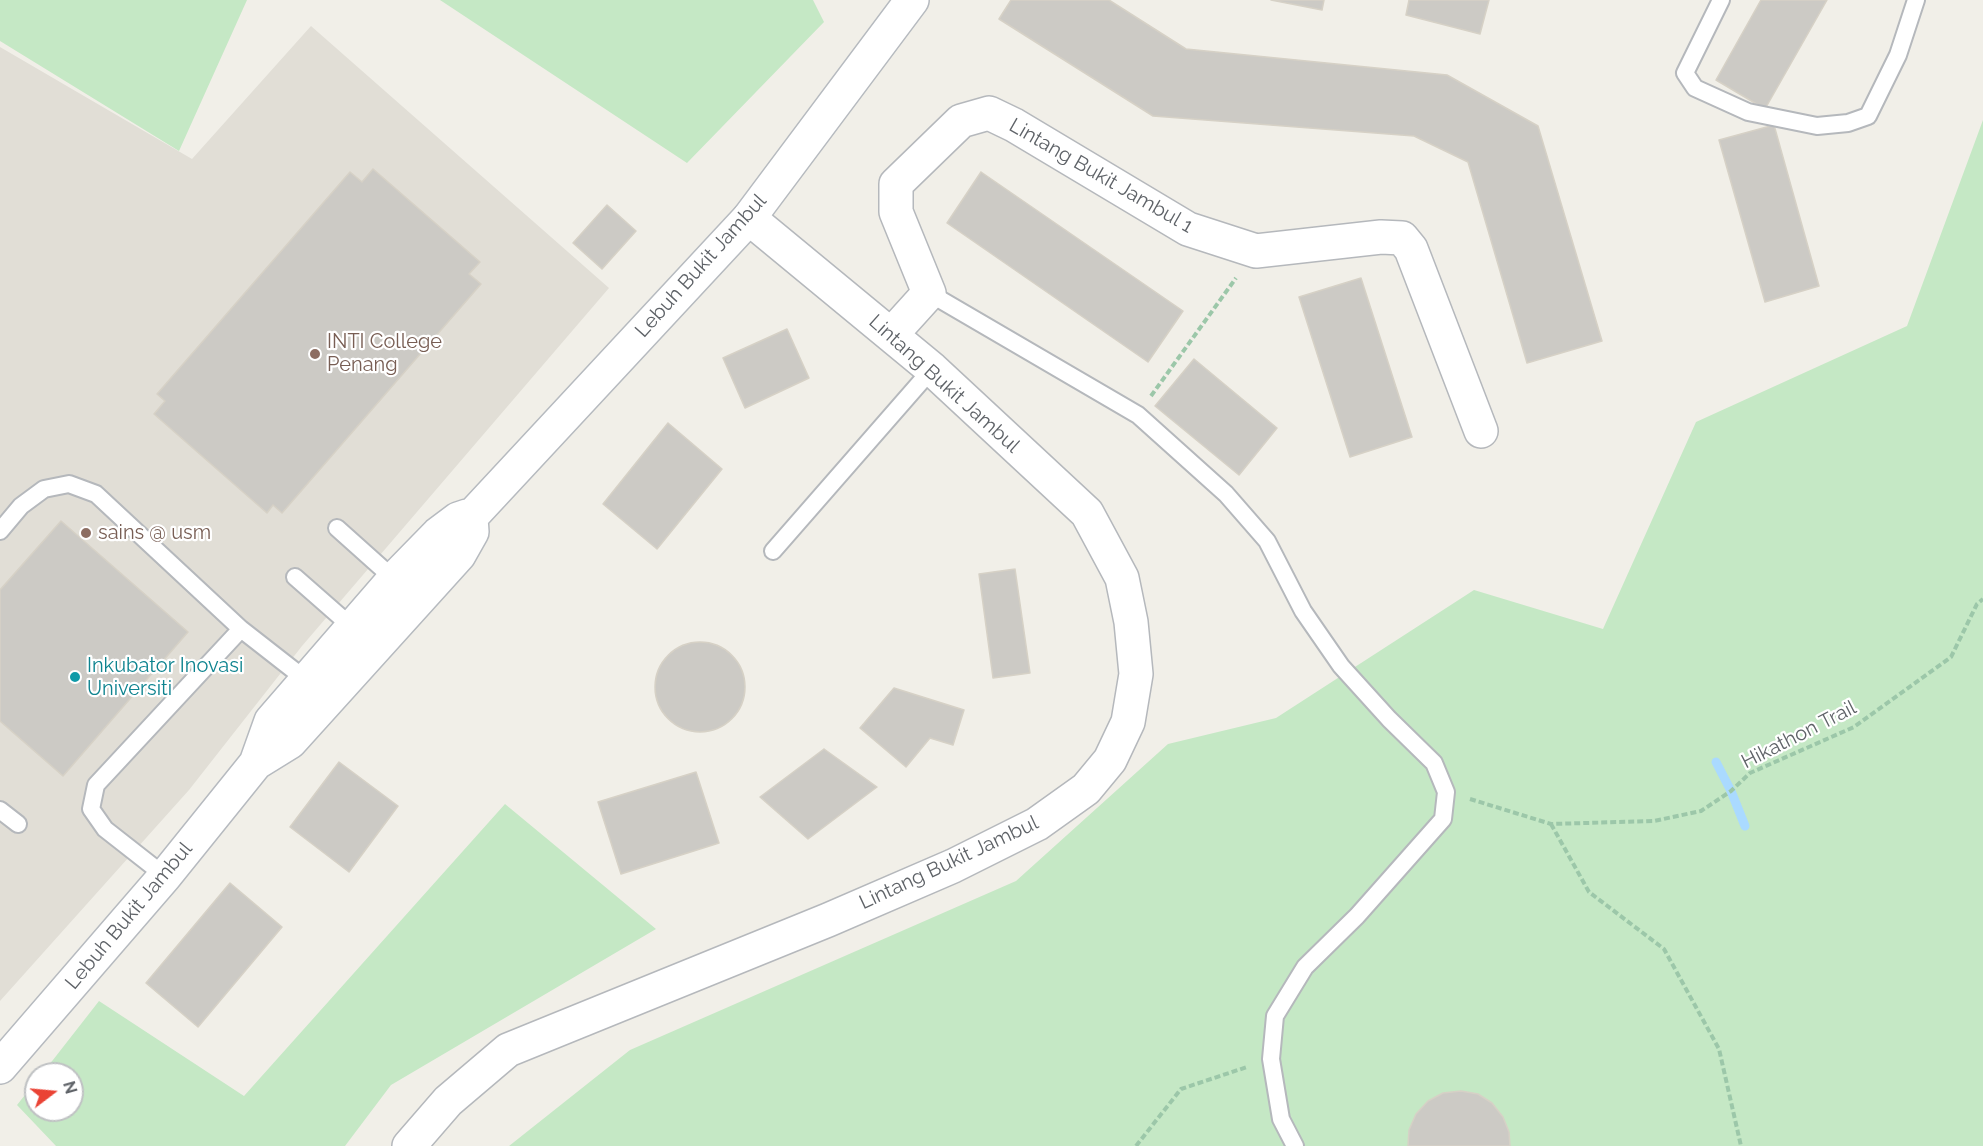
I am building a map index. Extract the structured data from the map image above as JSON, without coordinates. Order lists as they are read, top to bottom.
{
  "streets": {
    "street": ["Lintang Bukit Jambul 1", "Lebuh Bukit Jambul", "Lintang Bukit Jambul"],
    "path": ["Hikathon Trail"]
  },
  "crossings": [
    ["Lebuh Bukit Jambul", "Lintang Bukit Jambul"]
  ],
  "places": ["INTI College Penang", "sains @ usm", "Inkubator Inovasi Universiti"],
  "north": "right"
}
